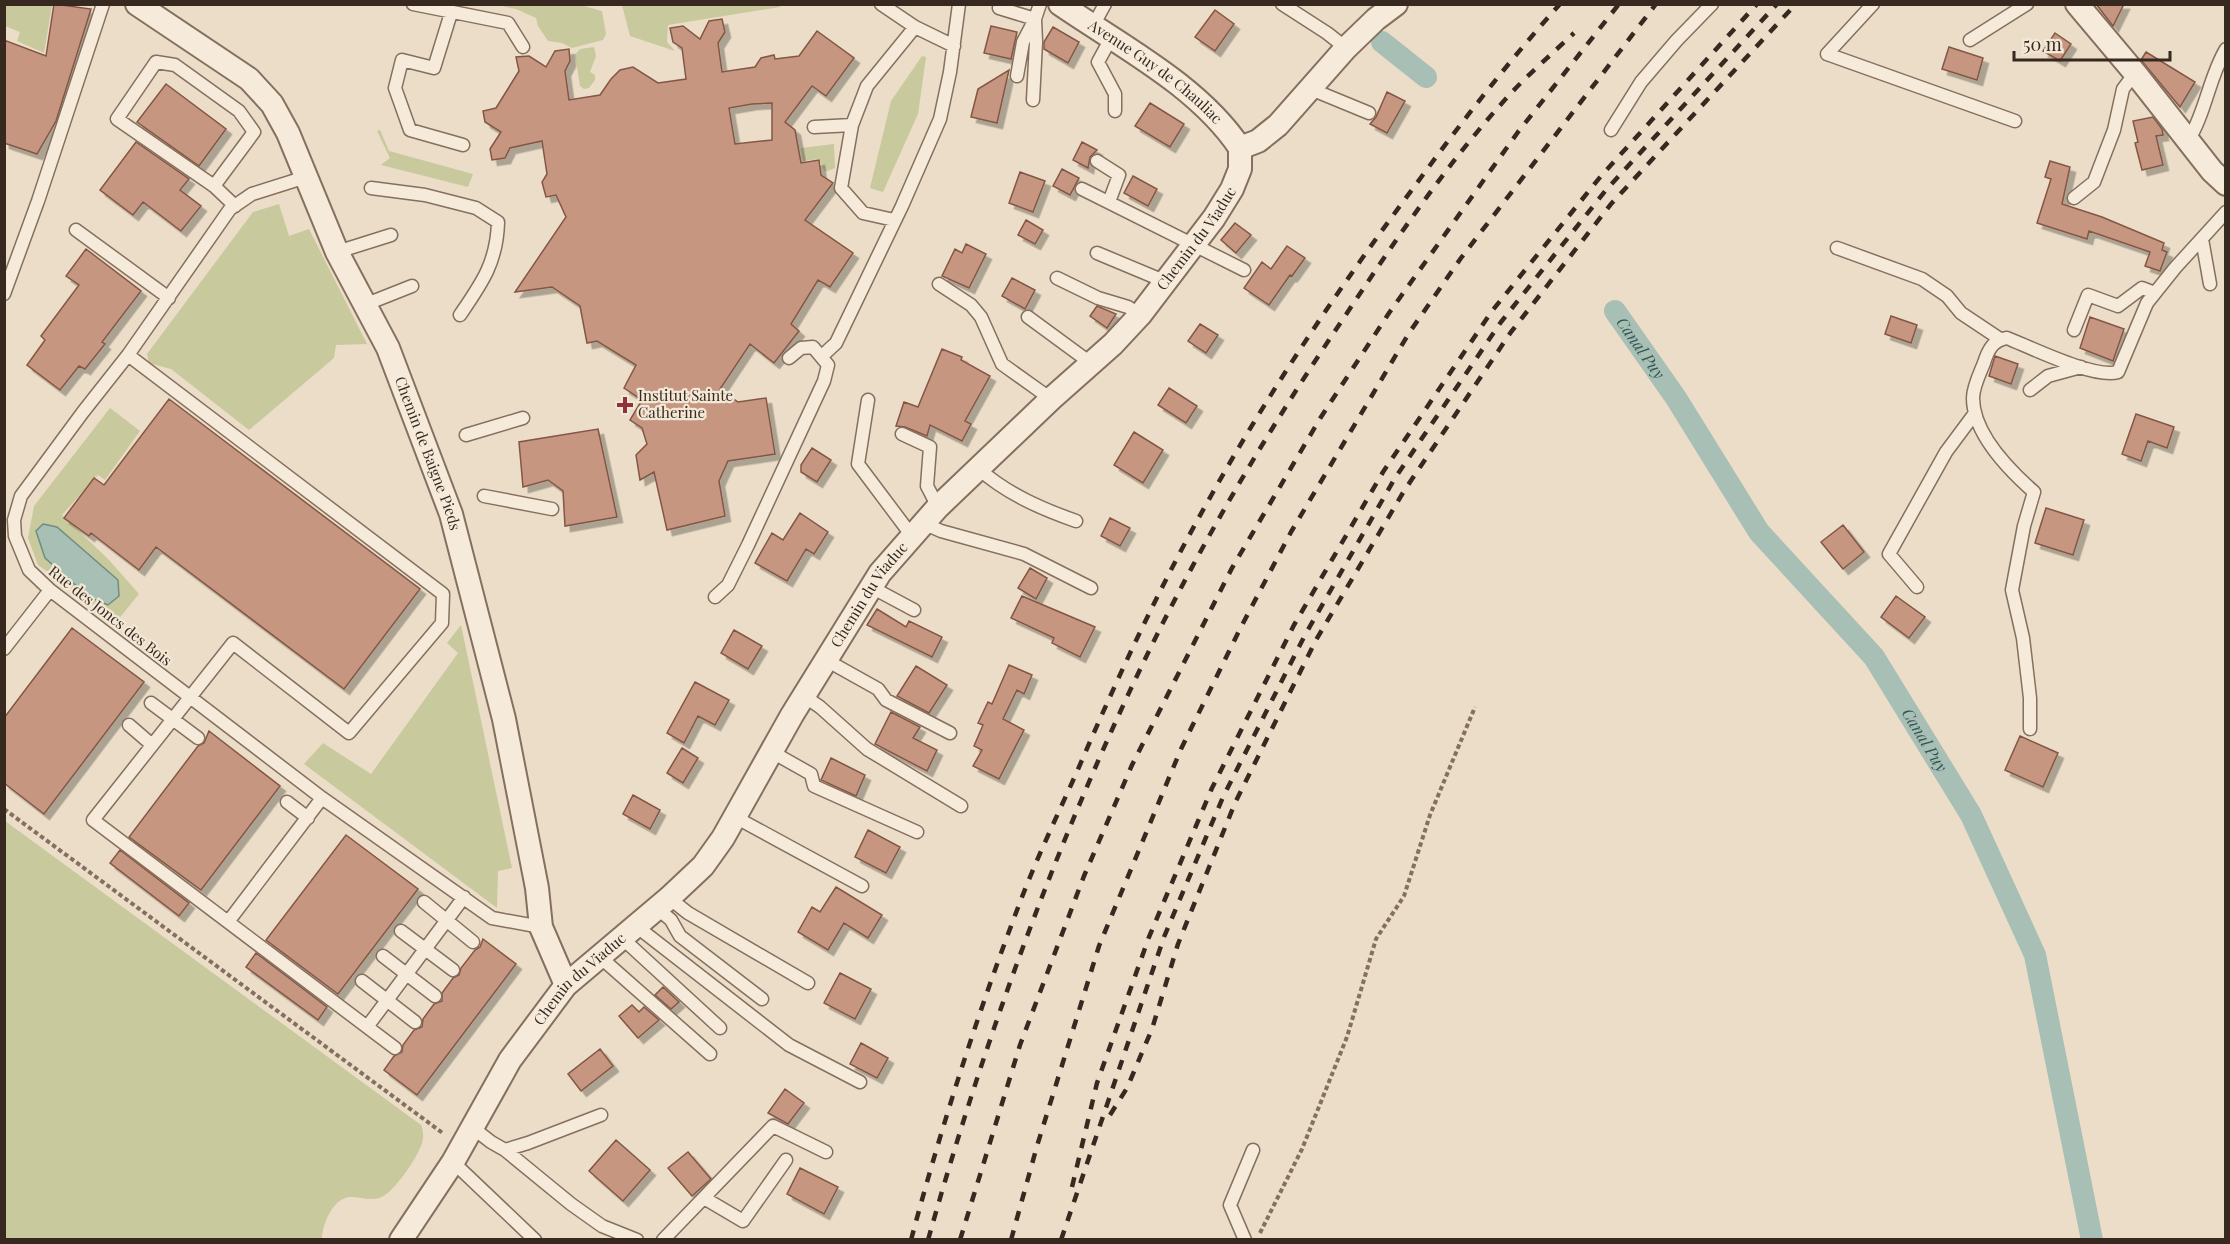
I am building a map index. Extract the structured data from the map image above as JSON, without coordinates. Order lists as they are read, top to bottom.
{
  "streets": {
    "street": ["Avenue Guy de Chauliac", "Chemin du Viaduc", "Chemin de Baigne Pieds"],
    "lane": ["Rue des Joncs des Bois"]
  },
  "crossings": [
    ["Avenue Guy de Chauliac", "Chemin du Viaduc"],
    ["Chemin du Viaduc", "Chemin de Baigne Pieds"],
    ["Chemin de Baigne Pieds", "Rue des Joncs des Bois"]
  ],
  "water": ["Canal Puy"],
  "places": {
    "health": ["Institut Sainte Catherine"]
  },
  "scale_bar": "50 m"
}
